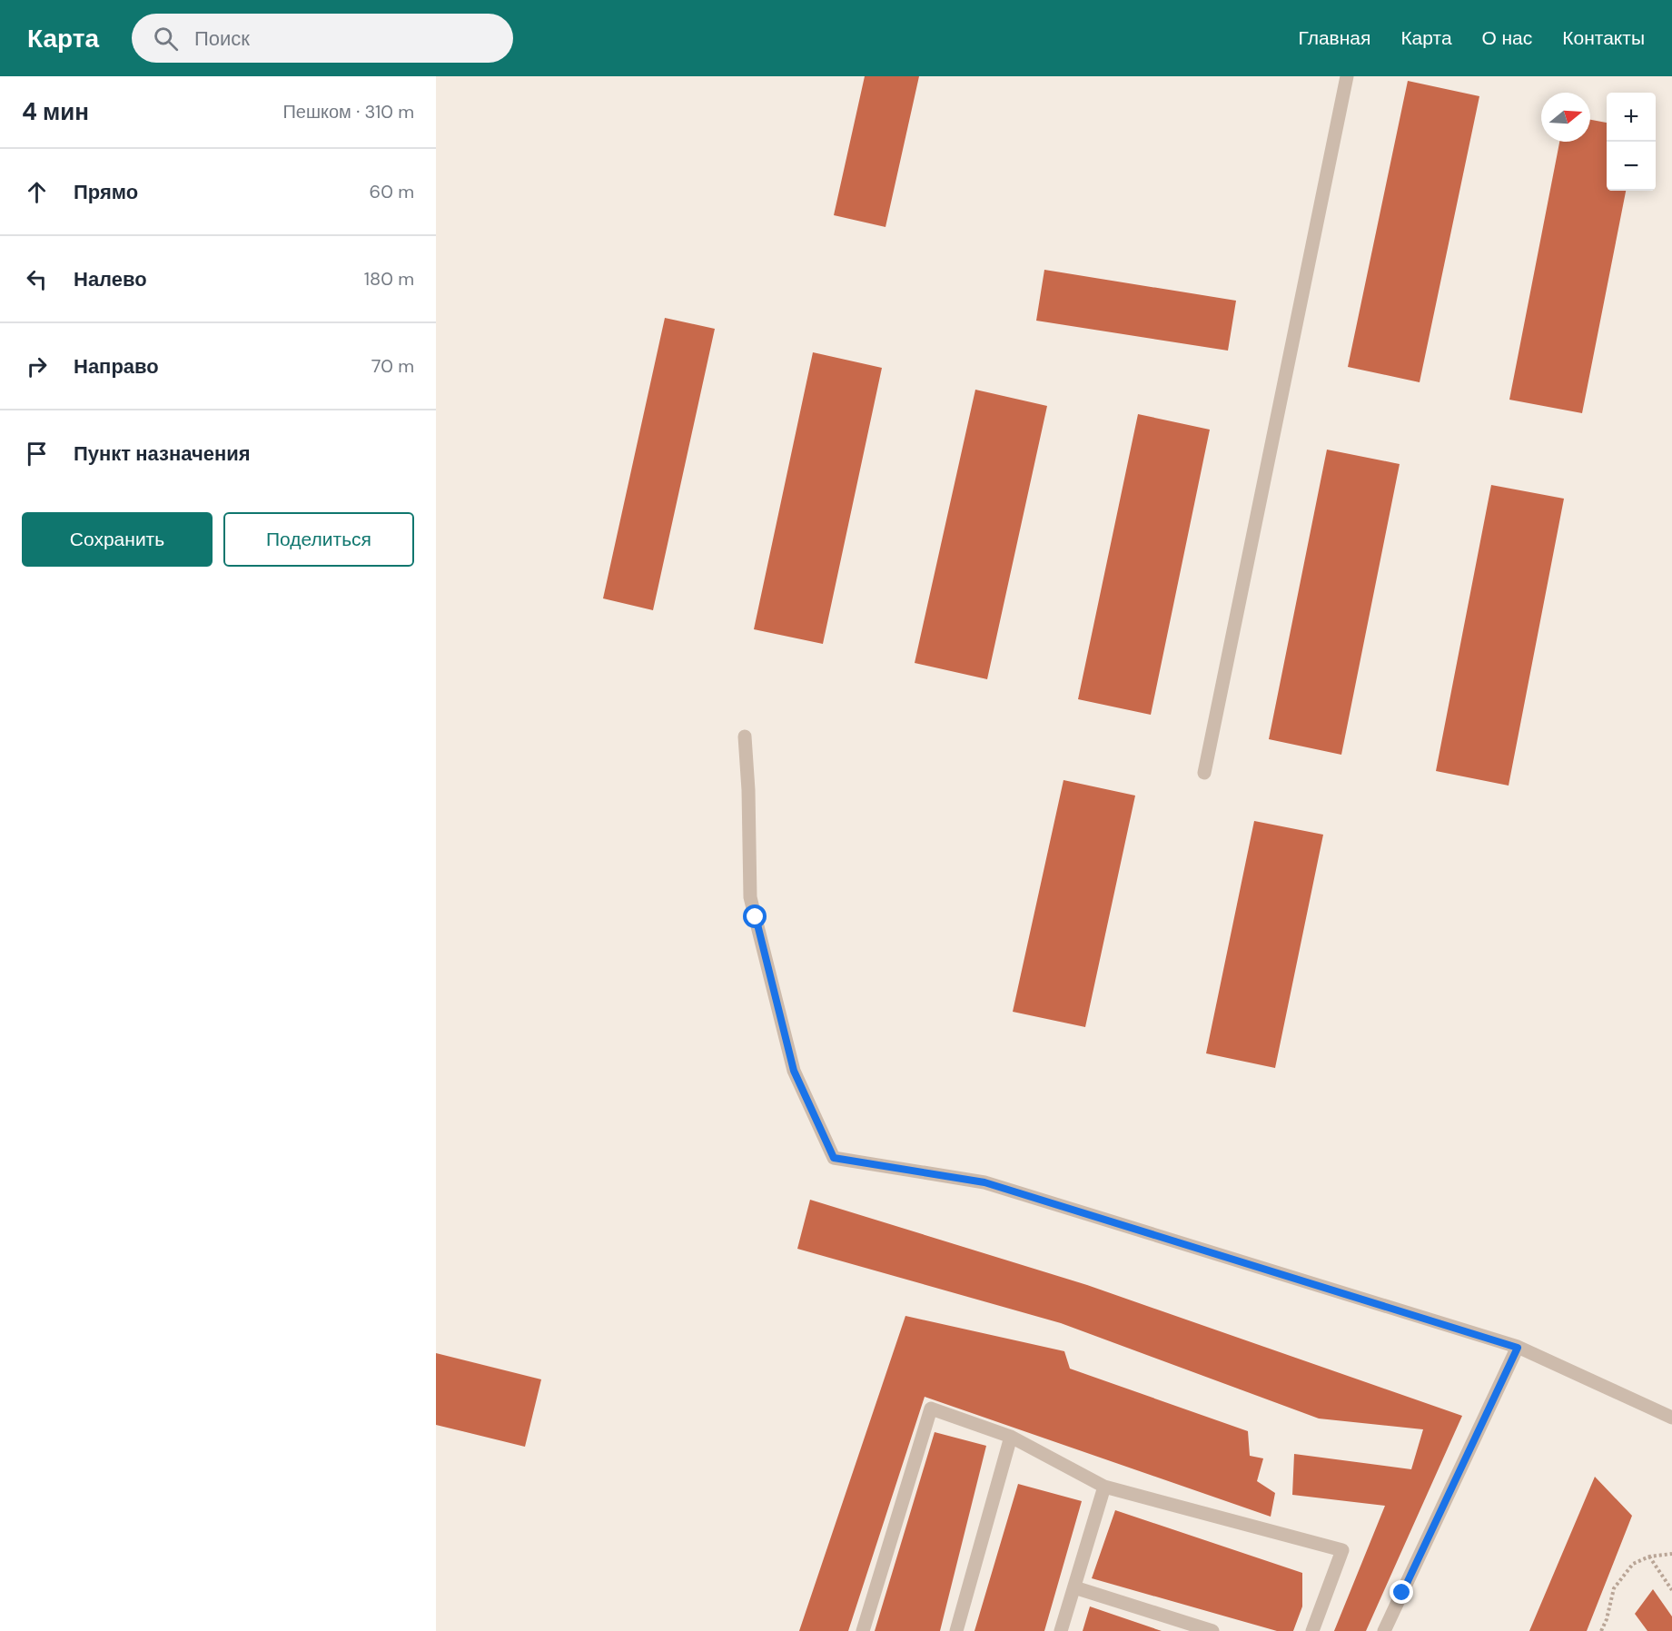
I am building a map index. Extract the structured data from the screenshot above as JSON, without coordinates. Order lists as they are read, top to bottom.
{
  "north": "right",
  "page": {
    "header": "Карта",
    "search": "Поиск",
    "nav": [
      "Главная",
      "Карта",
      "О нас",
      "Контакты"
    ],
    "heading": ["4 мин", "Пешком · 310 m"],
    "map_buttons": ["+", "−"],
    "list": [
      ["Прямо", "60 m"],
      ["Налево", "180 m"],
      ["Направо", "70 m"],
      "Пункт назначения"
    ],
    "buttons": ["Сохранить", "Поделиться"]
  }
}
